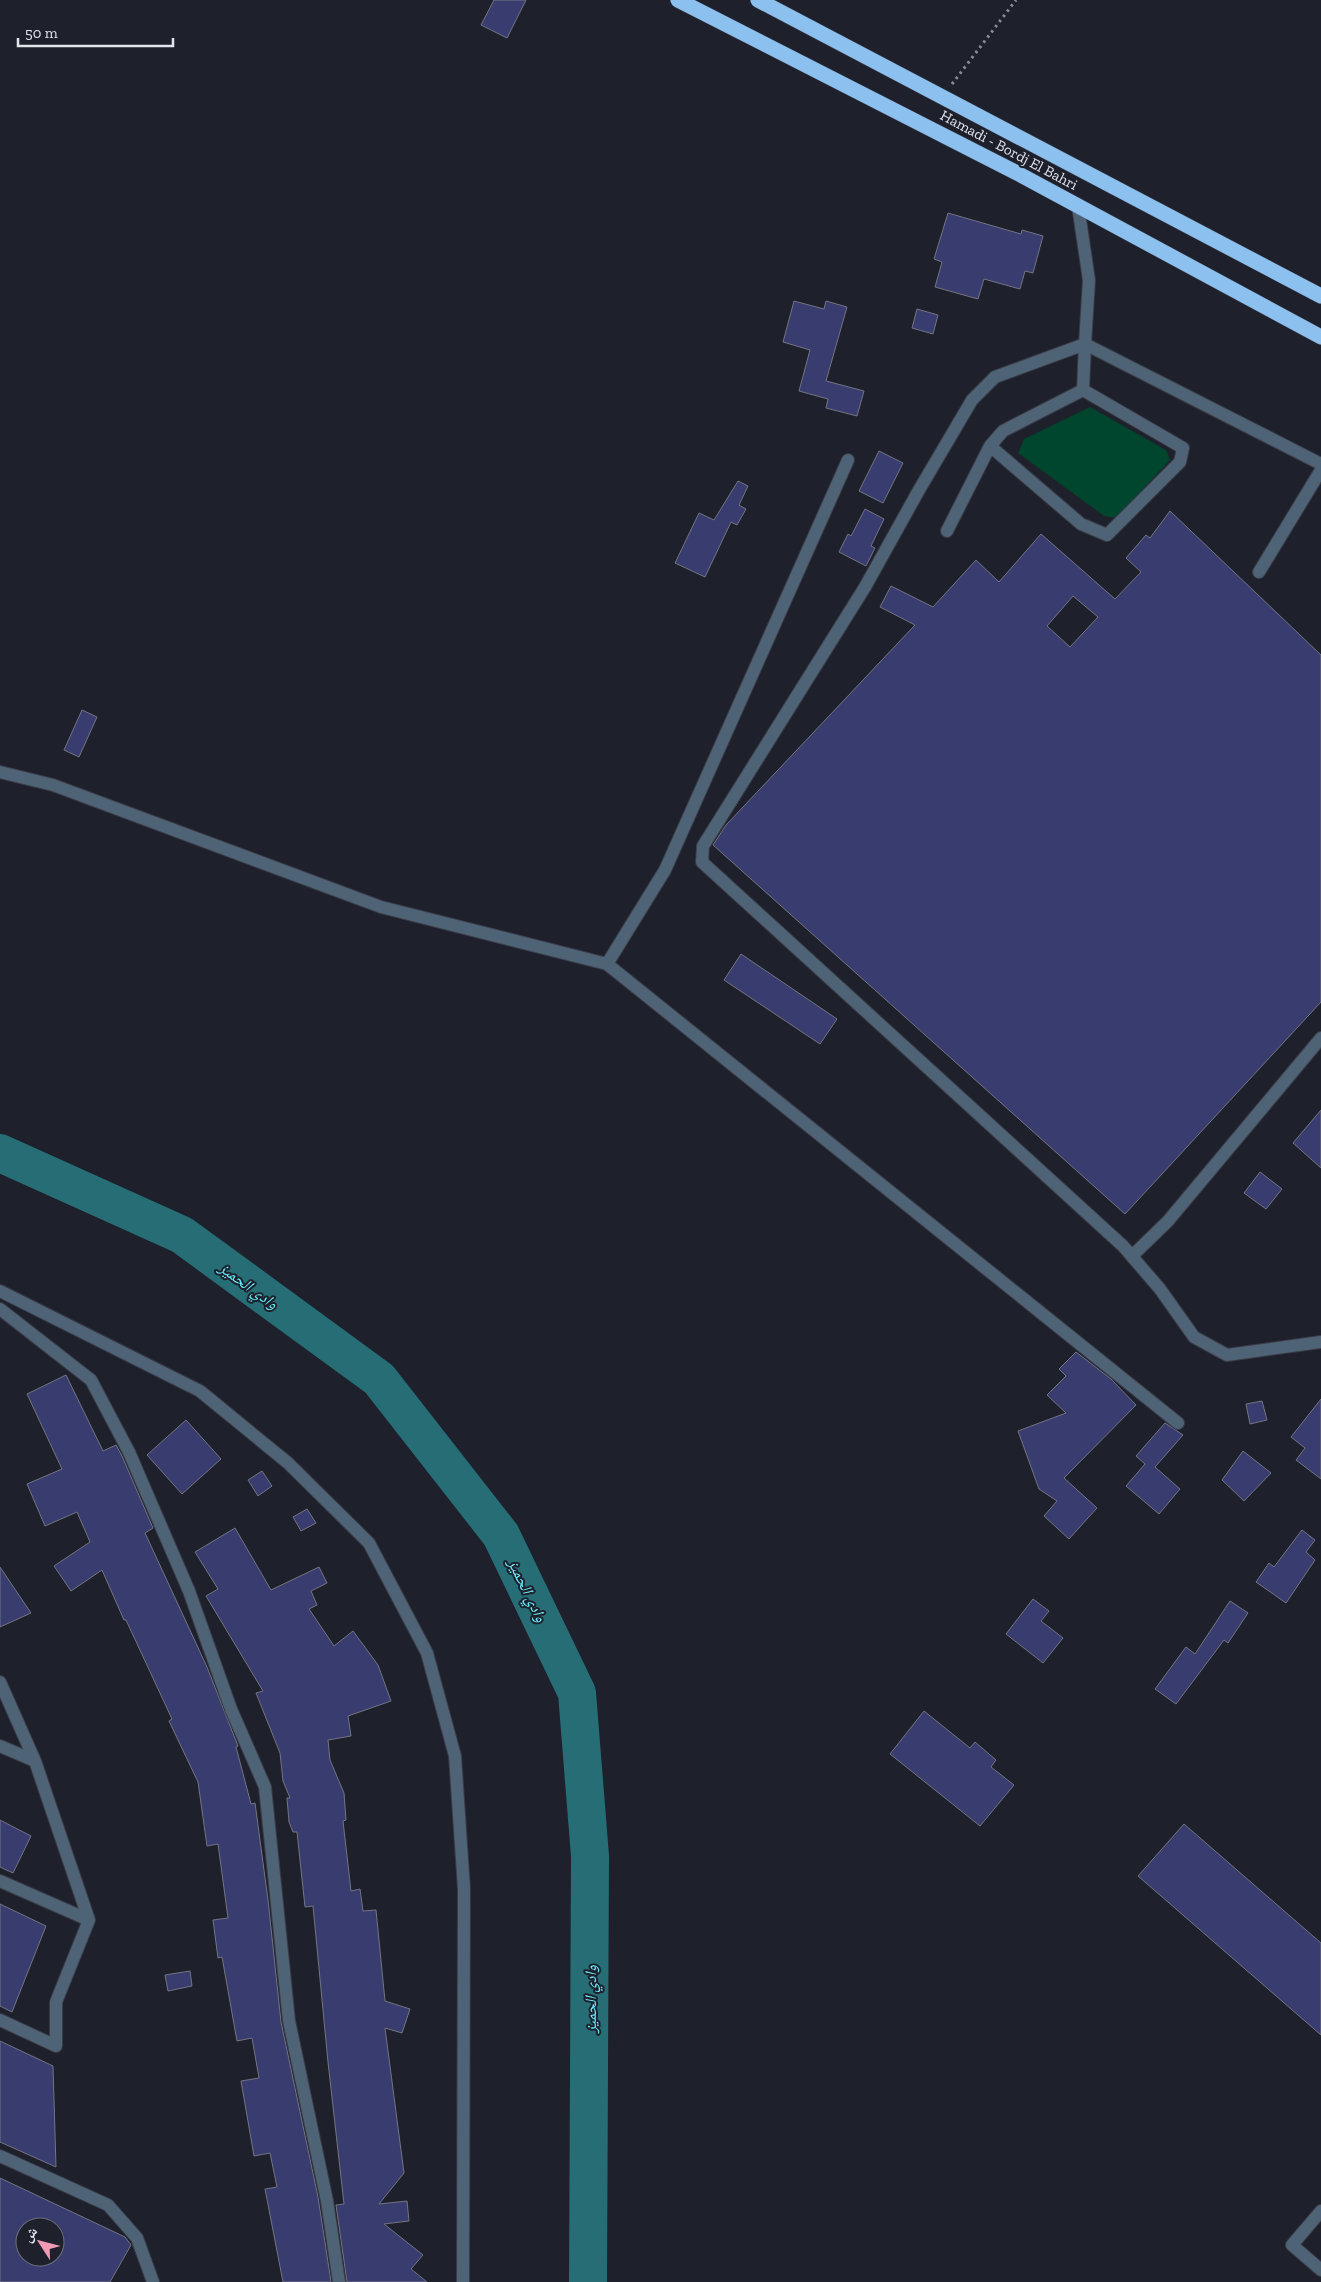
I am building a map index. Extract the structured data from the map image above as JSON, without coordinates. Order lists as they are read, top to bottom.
{
  "streets": {
    "highway": ["Hamadi - Bordj El Bahri"]
  },
  "water": ["وادي الحميز"],
  "scale_bar": "50 m",
  "north": "top left"
}
